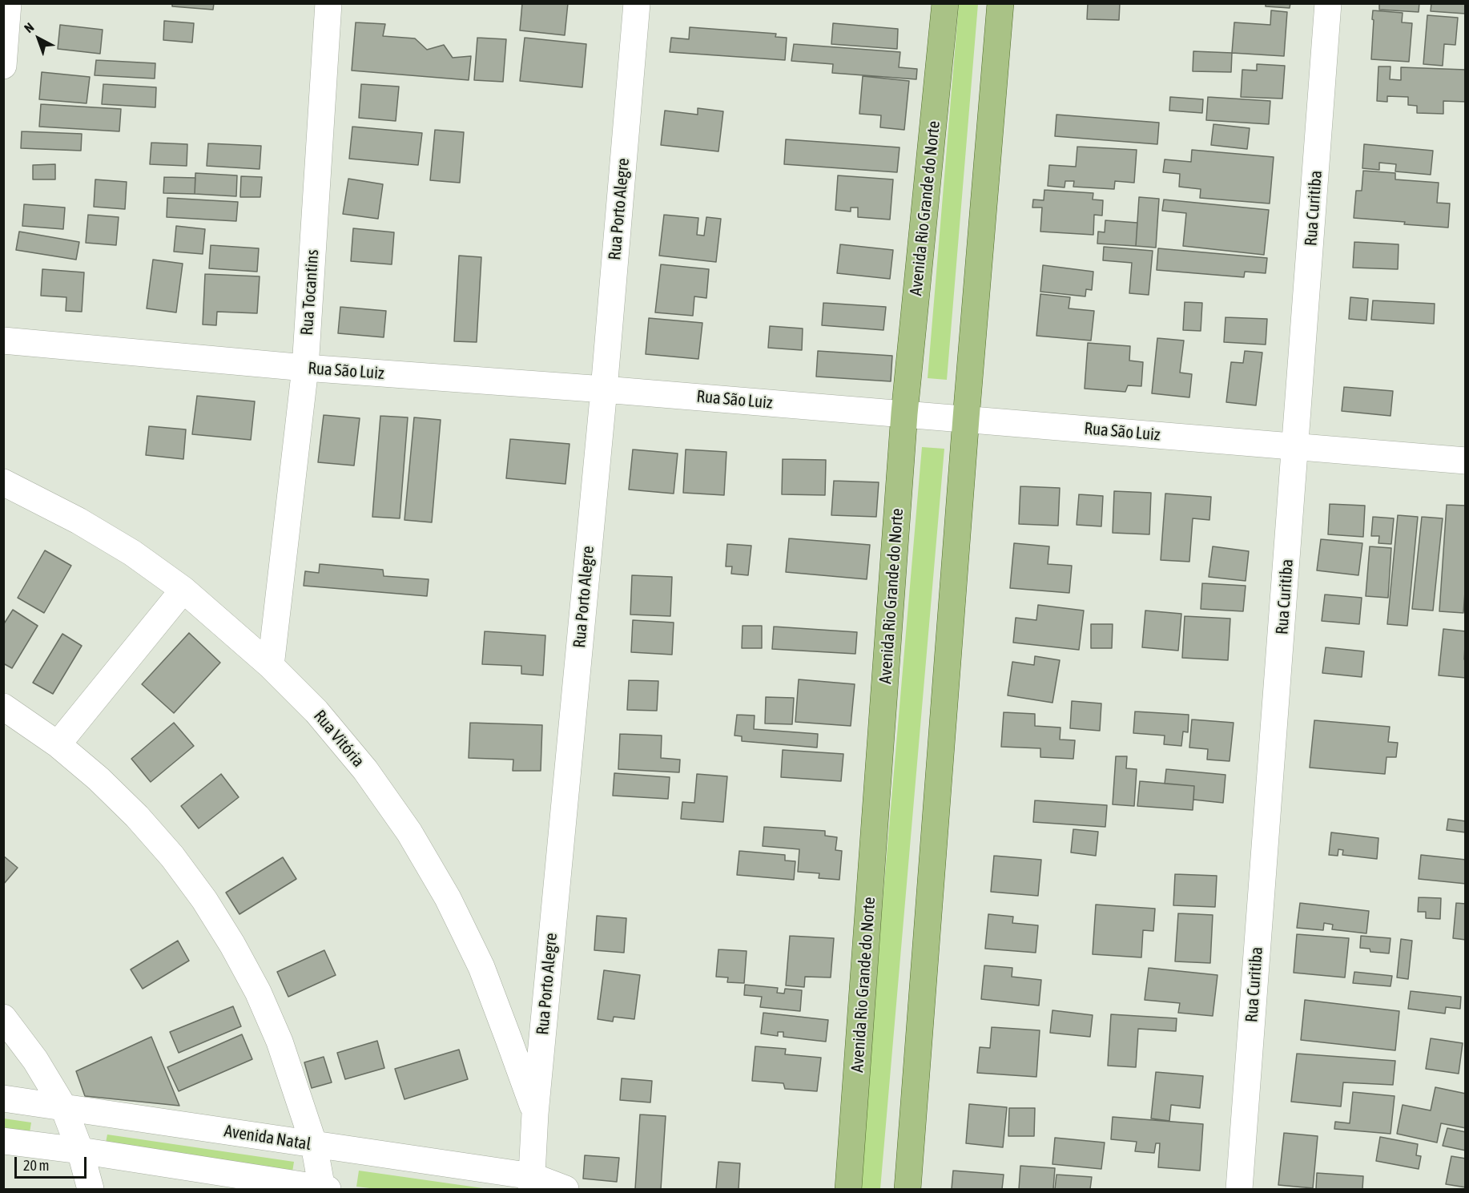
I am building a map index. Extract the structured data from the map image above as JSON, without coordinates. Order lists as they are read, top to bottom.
{
  "streets": {
    "main road": ["Avenida Rio Grande do Norte"],
    "street": [
      "Rua Curitiba",
      "Rua Porto Alegre",
      "Rua Tocantins",
      "Rua São Luiz",
      "Rua Vitória",
      "Avenida Natal"
    ]
  },
  "crossings": [
    ["Avenida Rio Grande do Norte", "Rua São Luiz"],
    ["Rua Curitiba", "Rua São Luiz"],
    ["Rua Porto Alegre", "Rua São Luiz"],
    ["Rua Porto Alegre", "Rua Vitória"],
    ["Rua Porto Alegre", "Avenida Natal"],
    ["Rua Tocantins", "Rua São Luiz"],
    ["Rua Tocantins", "Rua Vitória"]
  ],
  "scale_bar": "20 m",
  "north": "top left"
}
